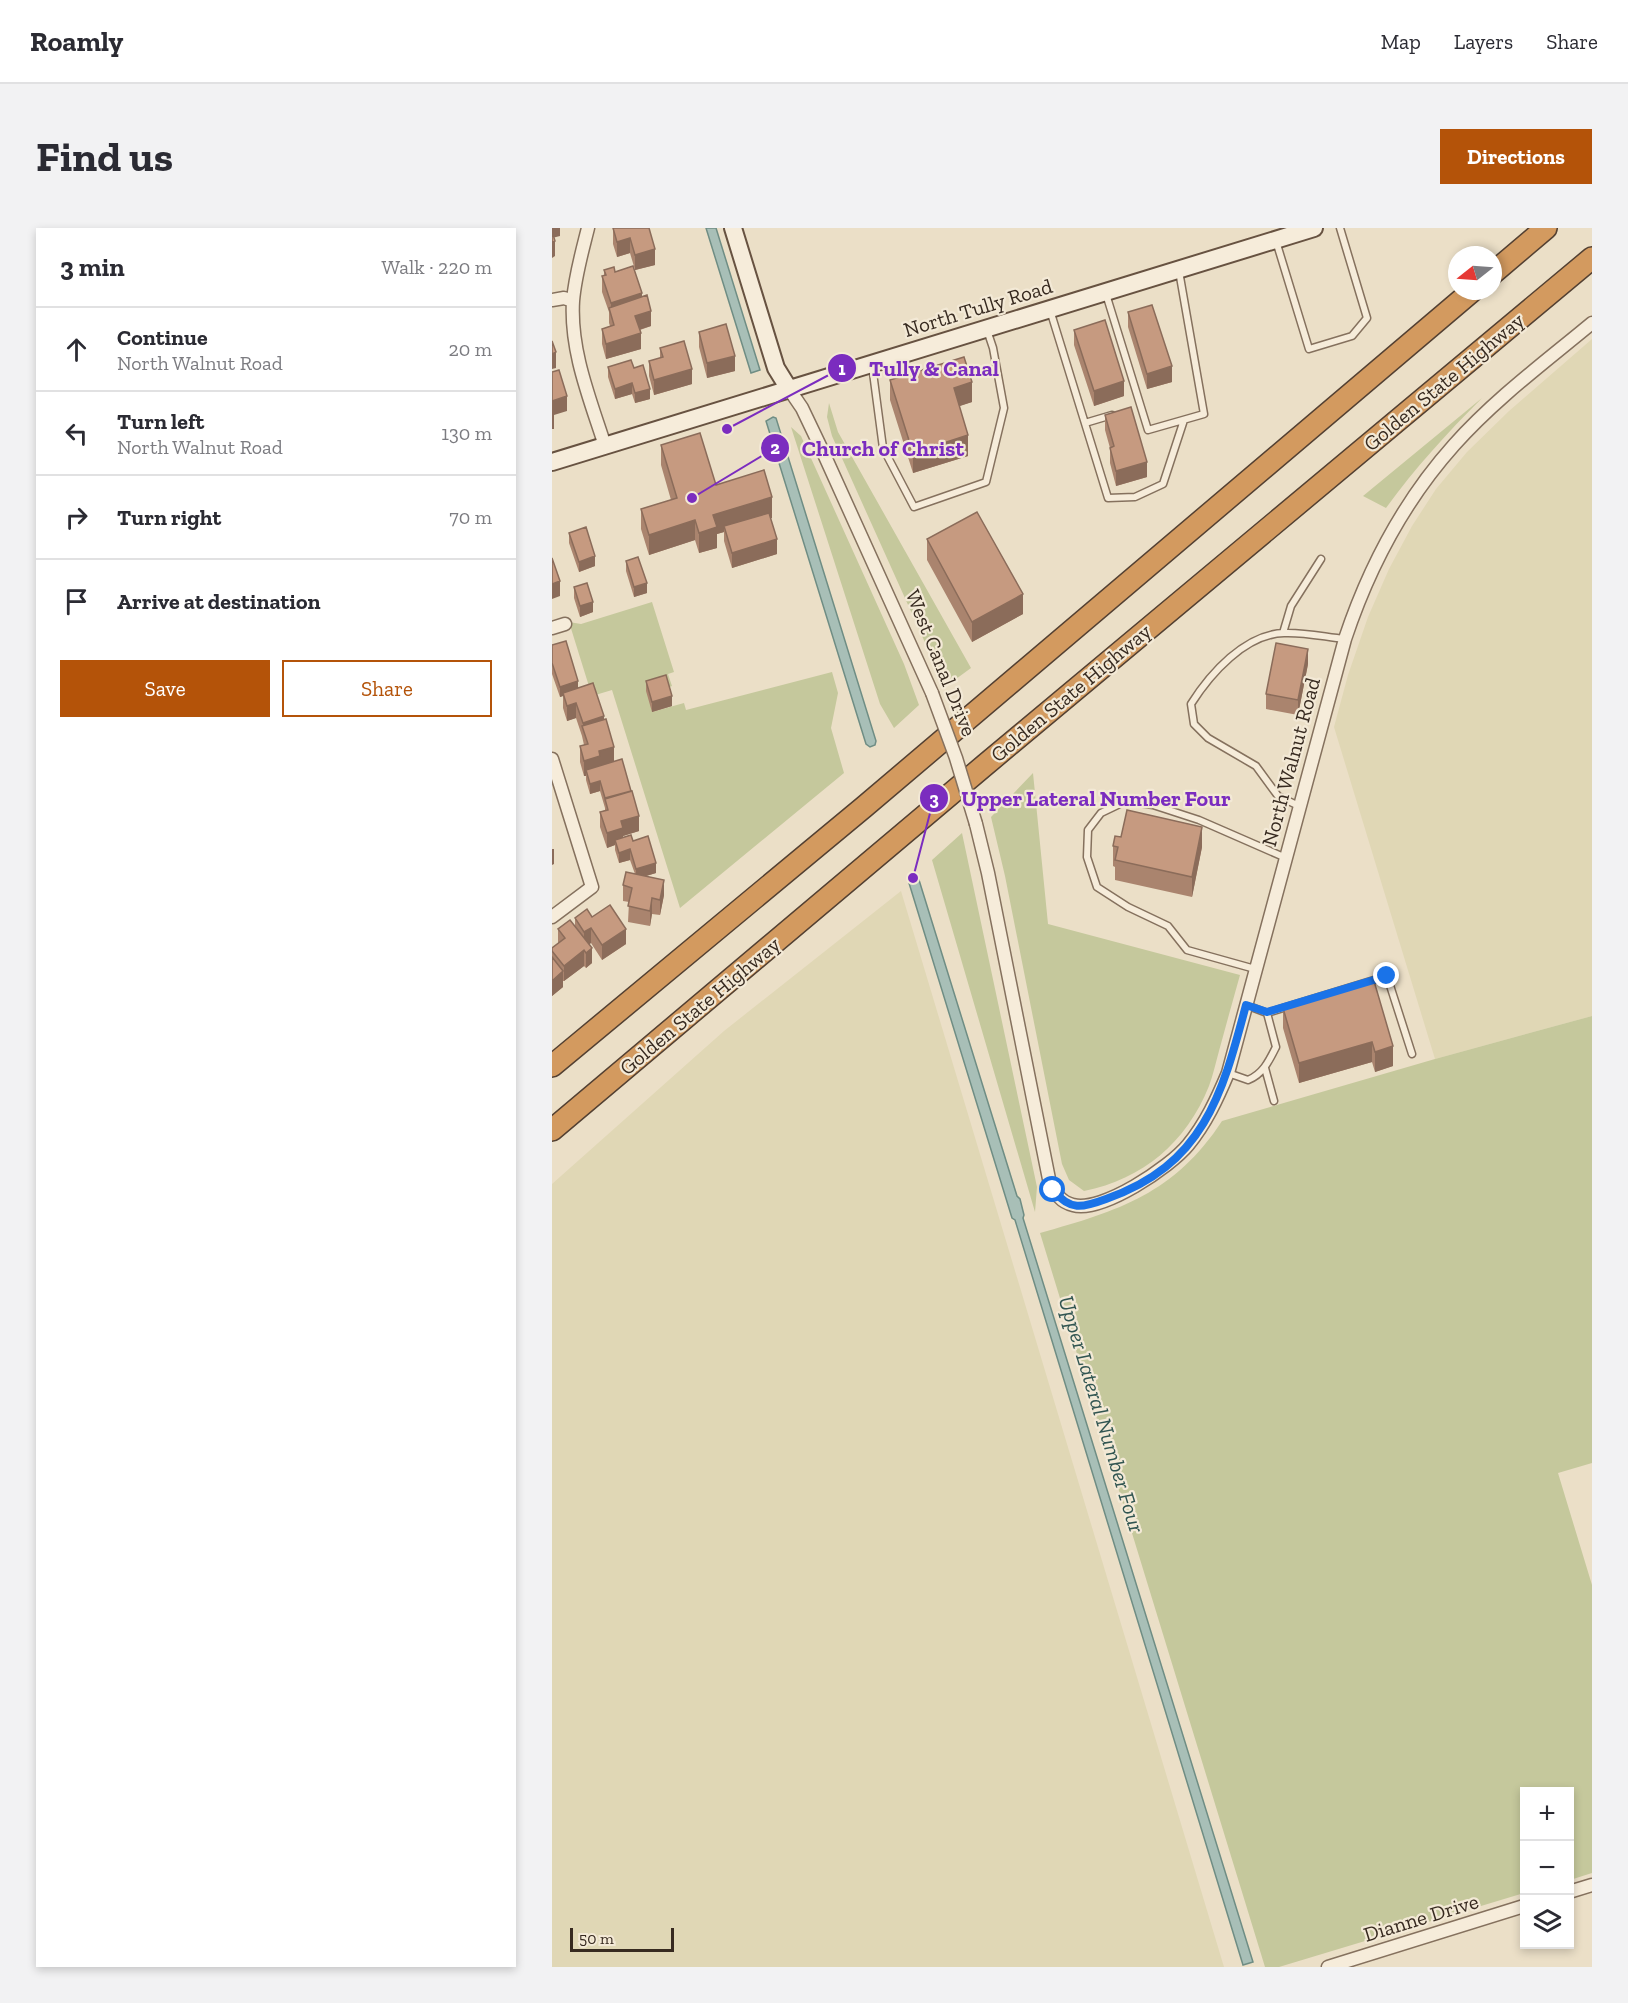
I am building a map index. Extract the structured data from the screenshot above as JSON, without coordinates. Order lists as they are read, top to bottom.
{
  "streets": {
    "highway": ["Golden State Highway"],
    "street": [
      "North Tully Road",
      "West Canal Drive",
      "North Walnut Road",
      "Dianne Drive"
    ]
  },
  "crossings": [
    ["North Tully Road", "West Canal Drive"],
    ["West Canal Drive", "North Walnut Road"]
  ],
  "water": ["Upper Lateral Number Four"],
  "places": ["Tully & Canal", "Church of Christ", "Upper Lateral Number Four"],
  "scale_bar": "50 m",
  "north": "left",
  "page": {
    "header": "Roamly",
    "nav": ["Map", "Layers", "Share"],
    "buttons": [
      "Directions",
      ["Save", "Share"]
    ],
    "title": "Find us",
    "heading": ["3 min", "Walk · 220 m"],
    "list": [
      ["Continue", "North Walnut Road", "20 m"],
      ["Turn left", "North Walnut Road", "130 m"],
      ["Turn right", "70 m"],
      "Arrive at destination"
    ],
    "map_buttons": ["+", "−"],
    "scale": "50 m"
  }
}
